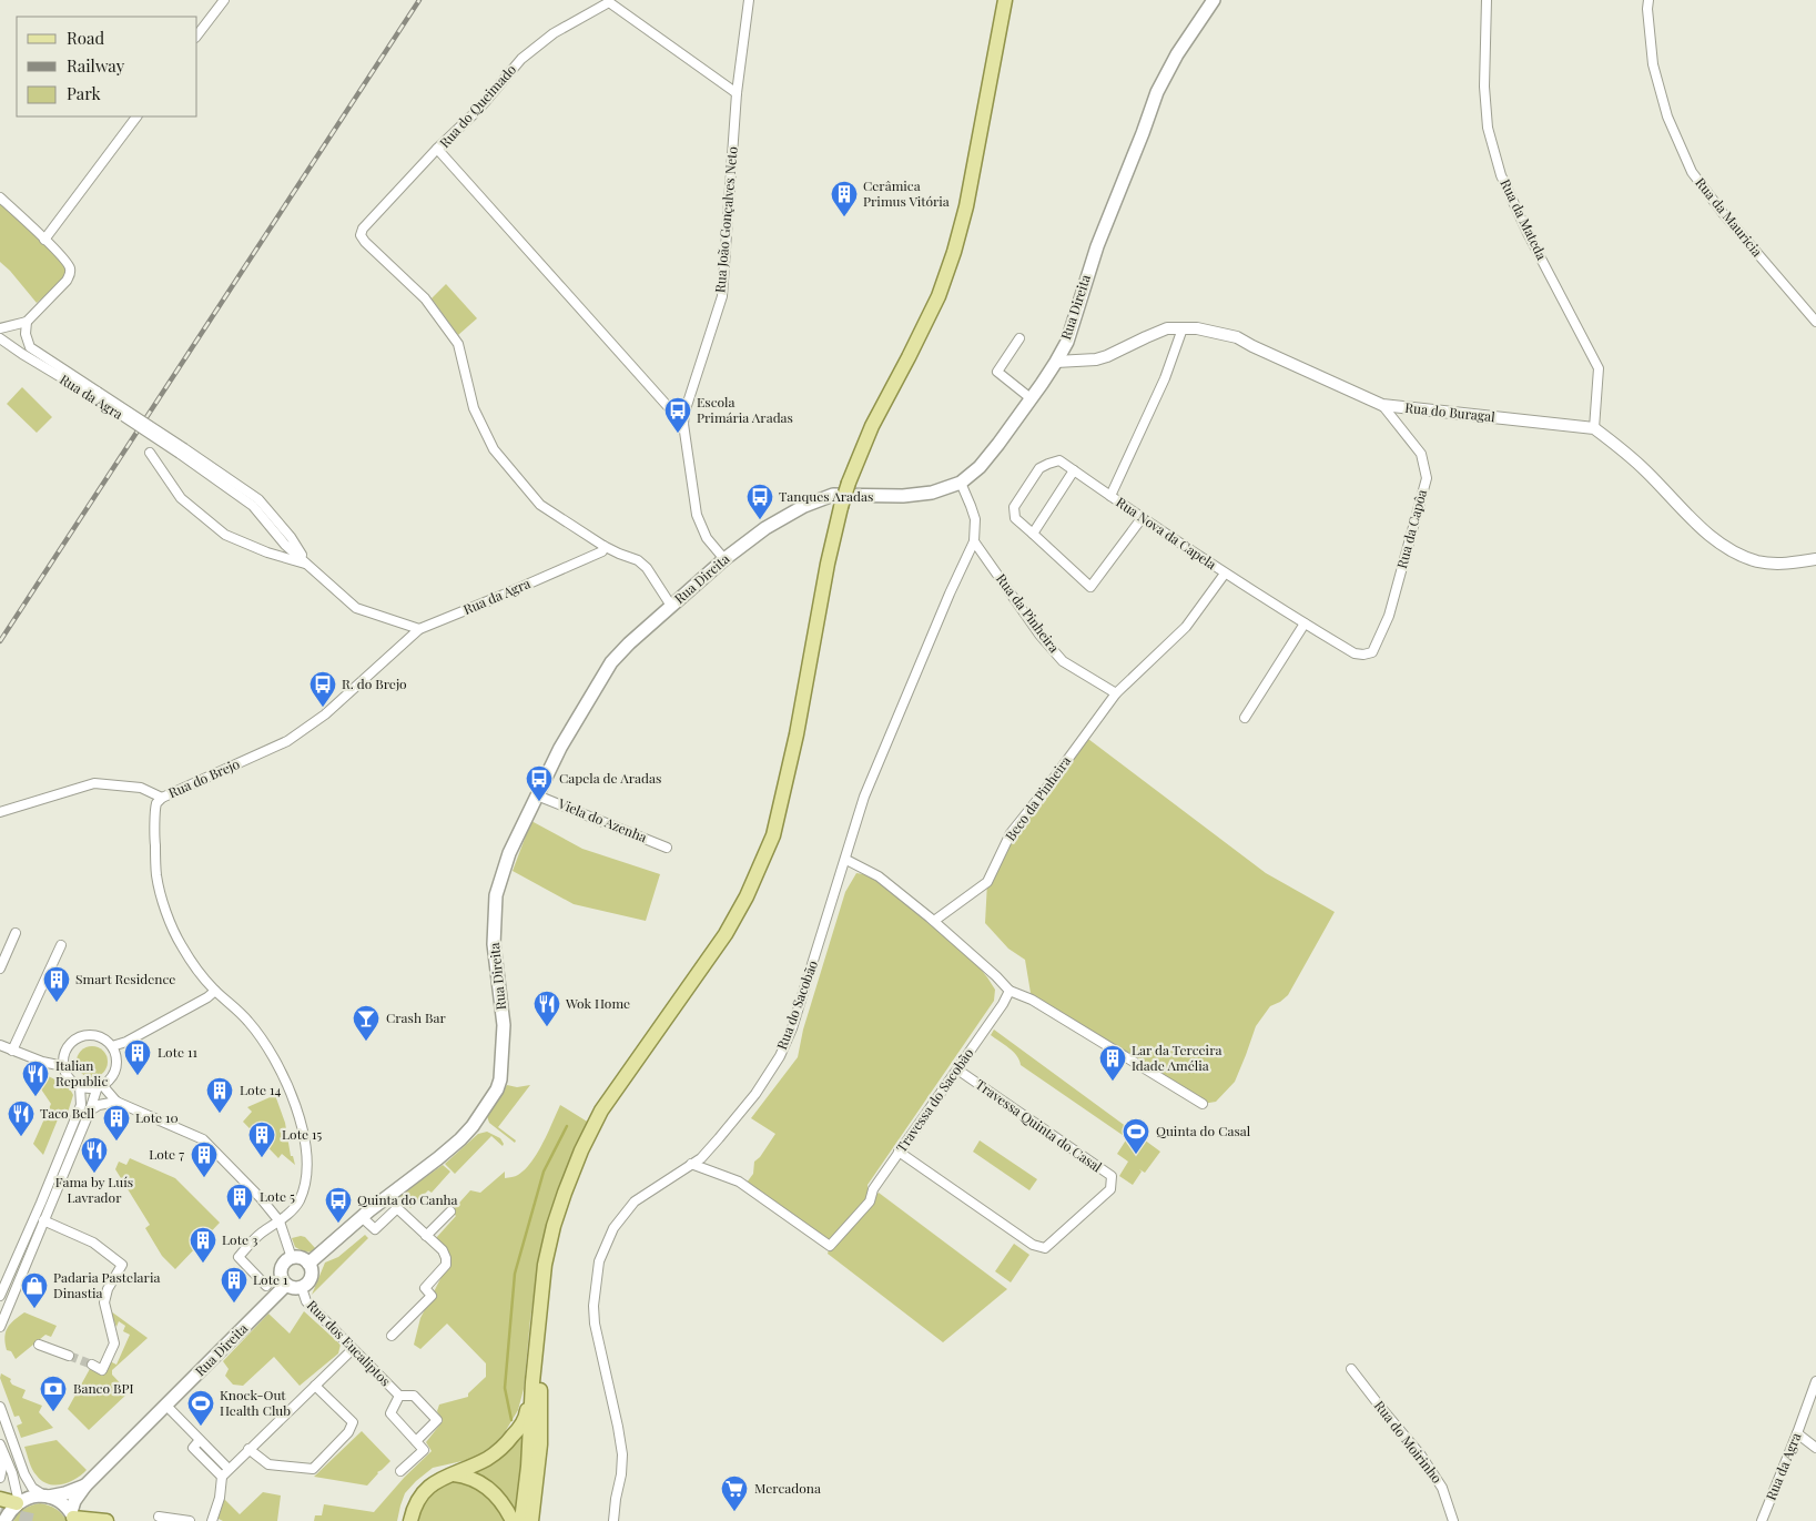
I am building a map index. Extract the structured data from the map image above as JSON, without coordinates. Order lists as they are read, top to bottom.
{
  "streets": {
    "main road": ["Rua Direita"],
    "street": [
      "Rua do Queimado",
      "Rua da Mauricia",
      "Rua João Gonçalves Neto",
      "Rua da Mateda",
      "Rua da Agra",
      "Rua do Buragal",
      "Rua da Capôa",
      "Rua Nova da Capela",
      "Rua da Pinheira",
      "Rua do Brejo",
      "Beco da Pinheira",
      "Viela do Azenha",
      "Rua do Sacobão",
      "Travessa do Sacobão",
      "Travessa Quinta do Casal",
      "Rua dos Eucaliptos",
      "Rua do Moirinho"
    ]
  },
  "crossings": [
    ["Rua do Queimado", "Rua João Gonçalves Neto"],
    ["Rua João Gonçalves Neto", "Rua Direita"],
    ["Rua da Mateda", "Rua do Buragal"],
    ["Rua Direita", "Rua do Buragal"],
    ["Rua Direita", "Viela do Azenha"],
    ["Rua Direita", "Rua dos Eucaliptos"],
    ["Rua da Agra", "Rua do Brejo"],
    ["Rua do Buragal", "Rua da Capôa"],
    ["Rua da Capôa", "Rua Nova da Capela"],
    ["Rua da Pinheira", "Beco da Pinheira"],
    ["Rua da Pinheira", "Rua do Sacobão"],
    ["Rua do Sacobão", "Travessa do Sacobão"],
    ["Travessa do Sacobão", "Travessa Quinta do Casal"]
  ],
  "places": {
    "building": [
      "Cerâmica Primus Vitória",
      "Smart Residence",
      "Lote 11",
      "Lar da Terceira Idade Amélia",
      "Lote 14",
      "Lote 10",
      "Lote 15",
      "Lote 7",
      "Lote 5",
      "Lote 3",
      "Lote 1"
    ],
    "bus stop": [
      "Escola Primária Aradas",
      "Tanques Aradas",
      "R. do Brejo",
      "Capela de Aradas",
      "Quinta do Canha"
    ],
    "restaurant": [
      "Wok Home",
      "Italian Republic",
      "Taco Bell",
      "Fama by Luís Lavrador"
    ],
    "bar": ["Crash Bar"],
    "sports": ["Quinta do Casal", "Knock-Out Health Club"],
    "shop": ["Padaria Pastelaria Dinastia"],
    "bank": ["Banco BPI"],
    "supermarket": ["Mercadona"]
  },
  "legend": ["Road", "Railway", "Park"]
}
